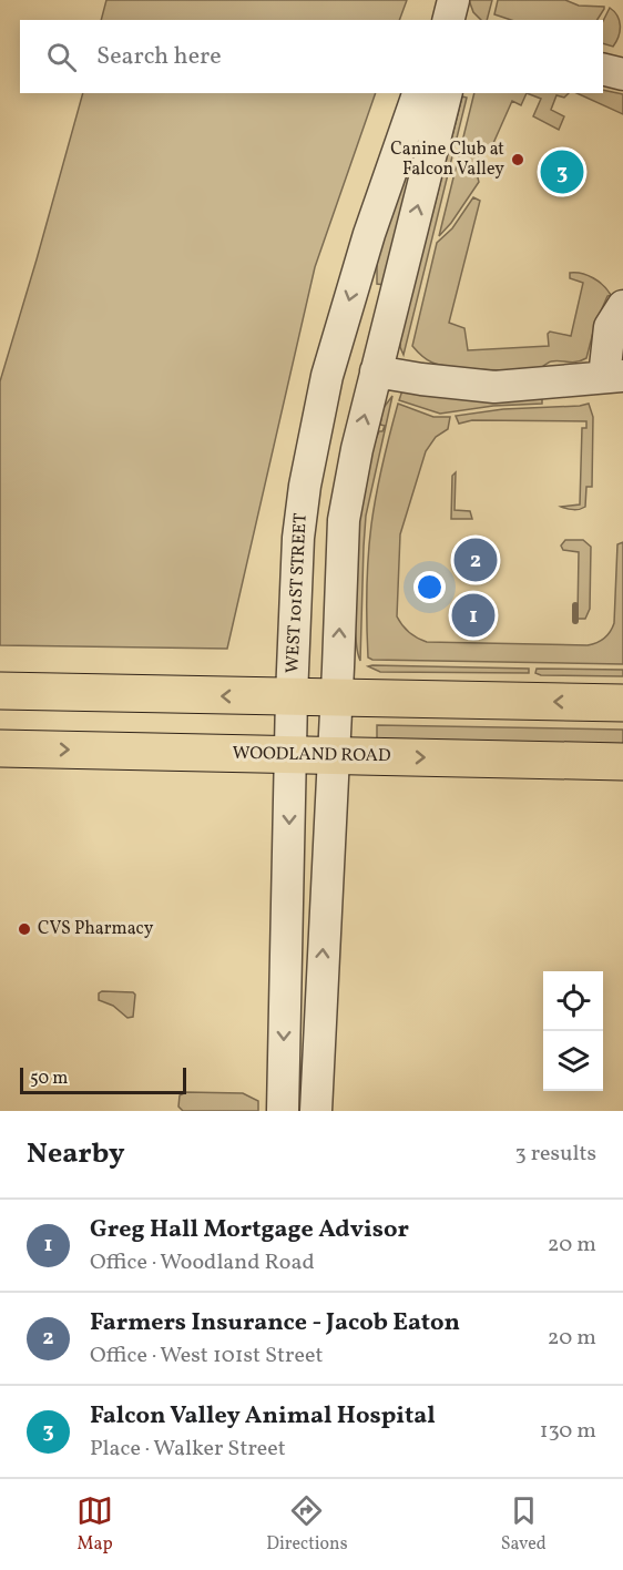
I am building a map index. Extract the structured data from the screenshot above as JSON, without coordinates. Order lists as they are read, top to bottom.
{
  "streets": {
    "main road": ["WOODLAND ROAD"],
    "street": ["WEST 101ST STREET"]
  },
  "crossings": [
    ["WEST 101ST STREET", "WOODLAND ROAD"]
  ],
  "places": ["Canine Club at Falcon Valley", "CVS Pharmacy"],
  "scale_bar": "50 m",
  "page": {
    "search": "Search here",
    "pins": ["3", "2", "1"],
    "scale": "50 m",
    "heading": ["Nearby", "3 results"],
    "list": [
      {
        "mark": "1",
        "name": "Greg Hall Mortgage Advisor",
        "note": "Office · Woodland Road",
        "value": "20 m"
      },
      {
        "mark": "2",
        "name": "Farmers Insurance - Jacob Eaton",
        "note": "Office · West 101st Street",
        "value": "20 m"
      },
      {
        "mark": "3",
        "name": "Falcon Valley Animal Hospital",
        "note": "Place · Walker Street",
        "value": "130 m"
      }
    ],
    "nav": ["Map", "Directions", "Saved"]
  }
}
